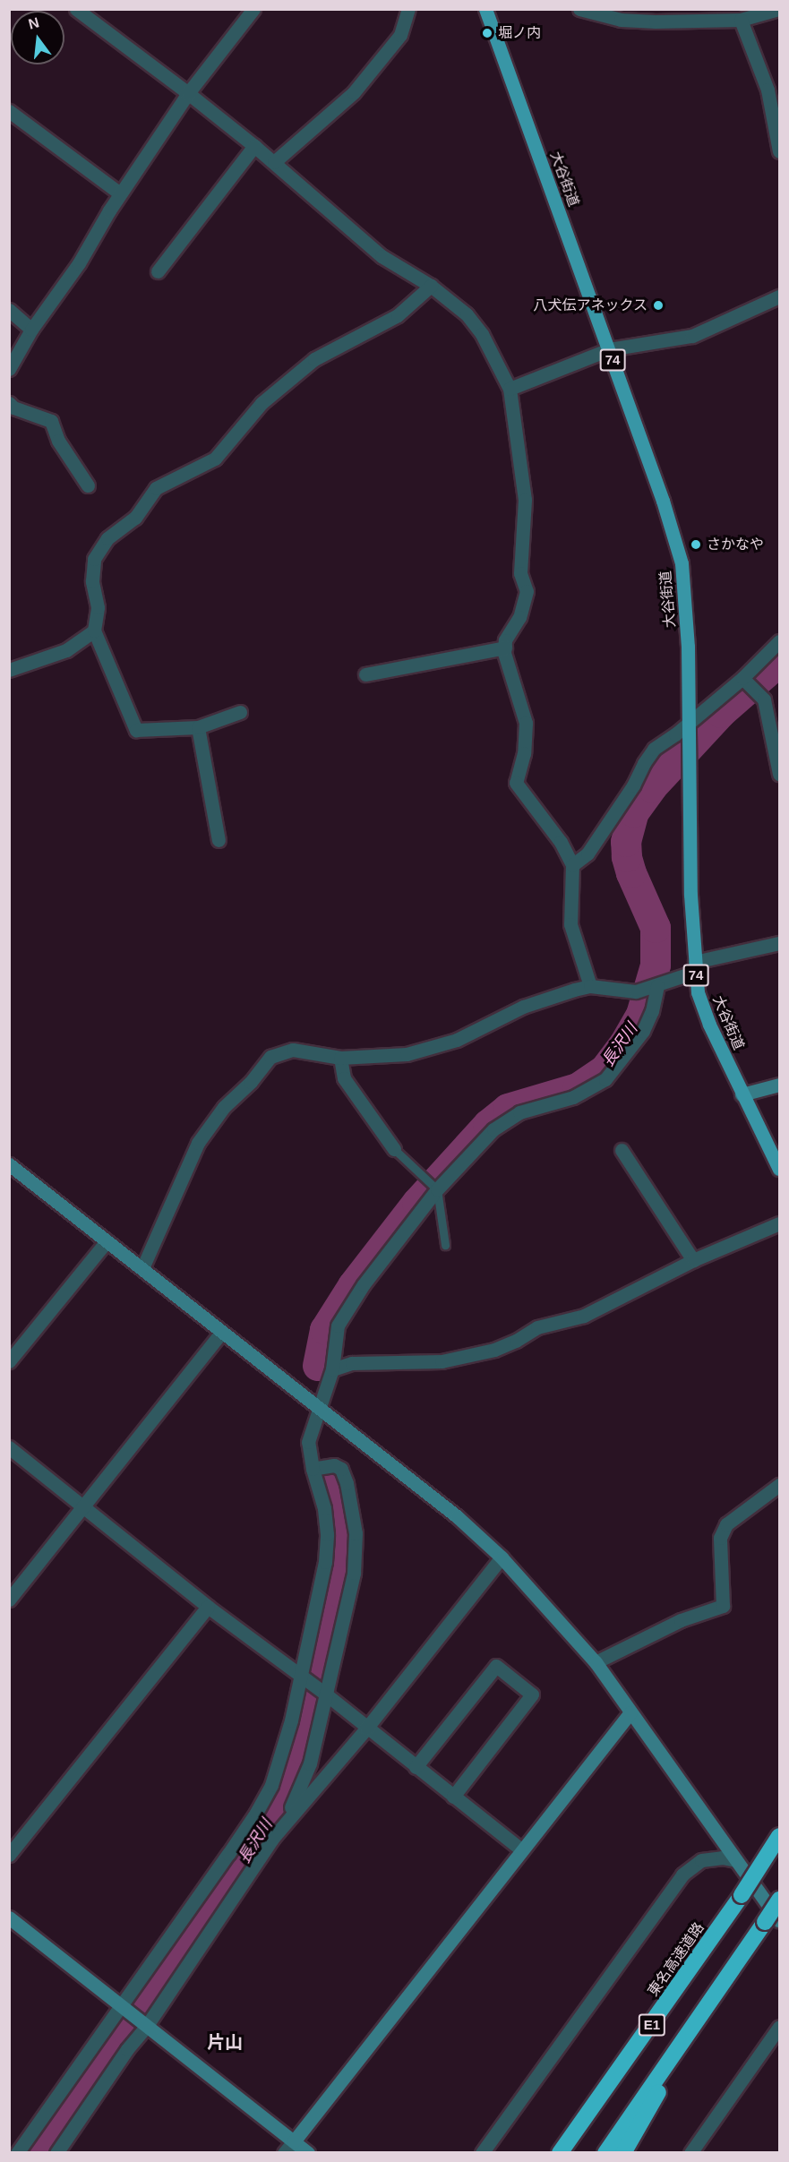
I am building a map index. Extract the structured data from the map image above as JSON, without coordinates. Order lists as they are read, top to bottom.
{
  "streets": {
    "highway": ["東名高速道路", "E1"],
    "main road": ["大谷街道", "74"]
  },
  "districts": ["片山"],
  "water": ["長沢川"],
  "places": ["堀ノ内", "八犬伝アネックス", "さかなや"],
  "north": "top"
}
